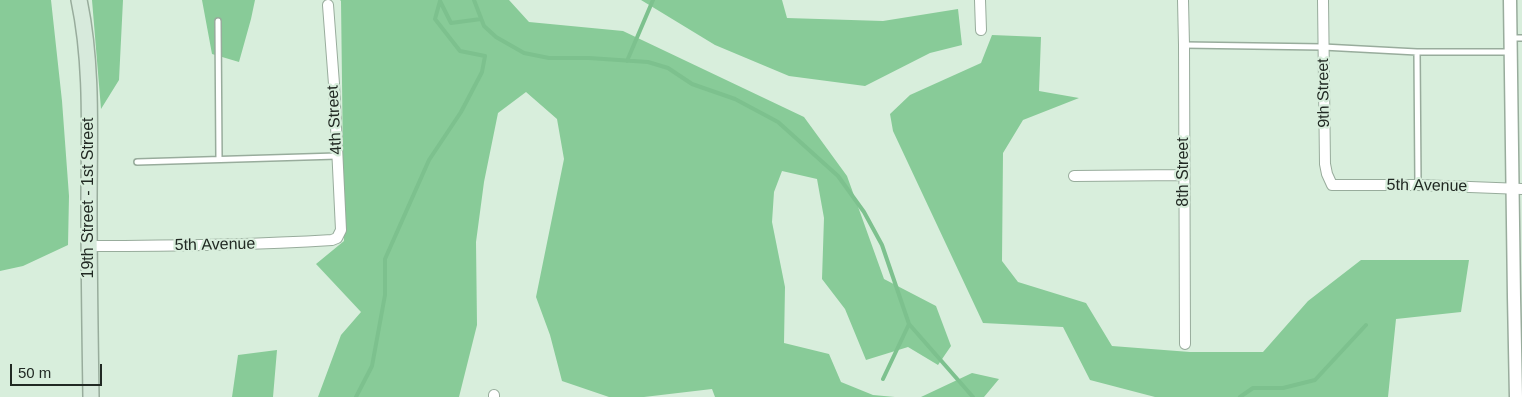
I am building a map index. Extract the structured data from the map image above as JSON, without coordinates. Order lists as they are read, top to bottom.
{
  "streets": {
    "main road": ["19th Street - 1st Street"],
    "street": [
      "9th Street",
      "4th Street",
      "8th Street",
      "5th Avenue"
    ]
  },
  "crossings": [
    ["9th Street", "5th Avenue"],
    ["4th Street", "5th Avenue"],
    ["5th Avenue", "19th Street - 1st Street"]
  ],
  "scale_bar": "50 m"
}
